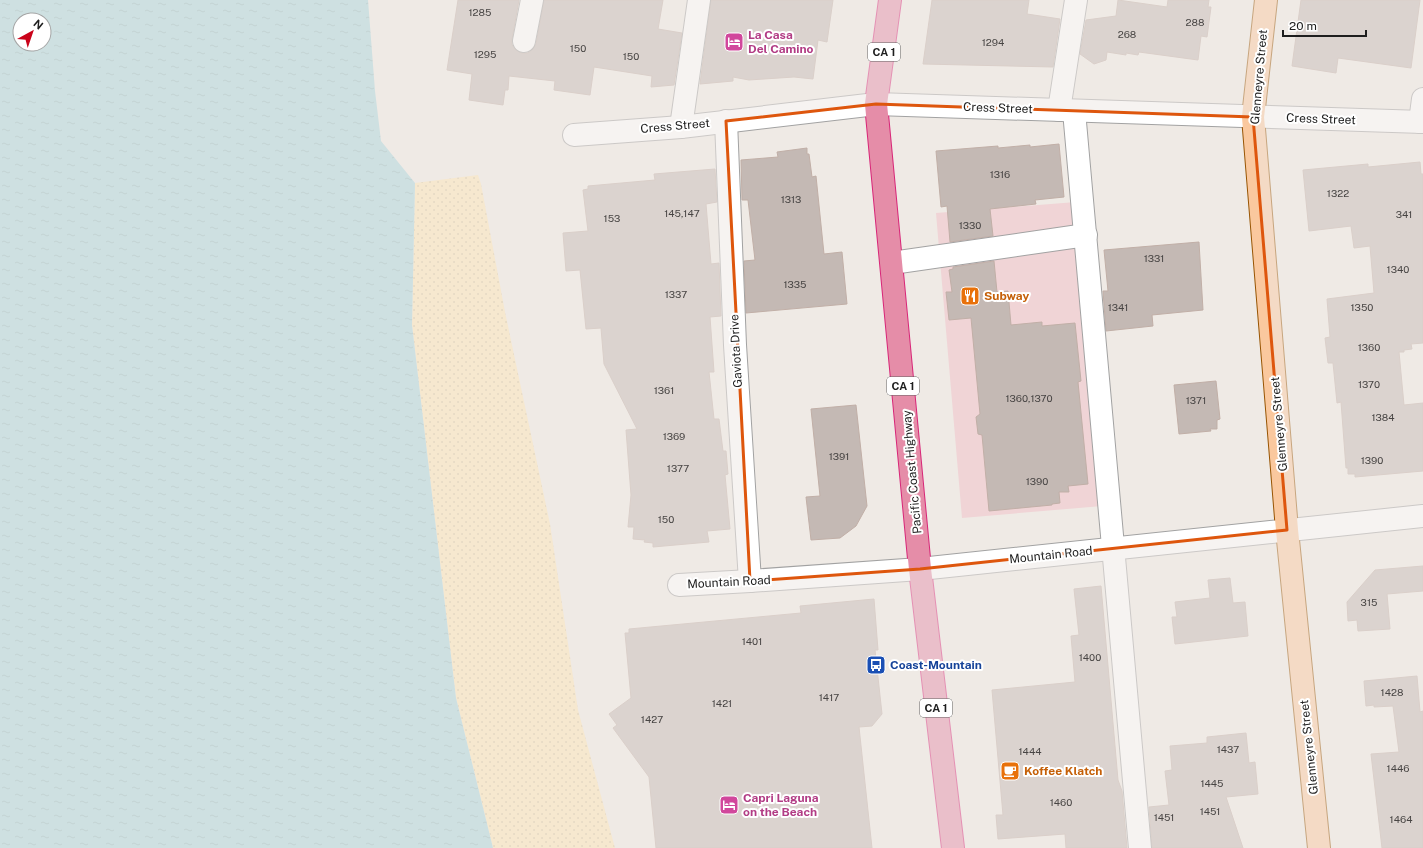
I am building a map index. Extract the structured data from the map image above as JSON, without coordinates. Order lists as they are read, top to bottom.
{
  "streets": {
    "highway": ["CA 1", "Pacific Coast Highway"],
    "main road": ["Glenneyre Street"],
    "street": ["Cress Street", "Gaviota Drive", "Mountain Road"]
  },
  "crossings": [
    ["Glenneyre Street", "Cress Street"],
    ["Glenneyre Street", "Mountain Road"],
    ["Cress Street", "Gaviota Drive"],
    ["Cress Street", "Pacific Coast Highway"],
    ["Gaviota Drive", "Mountain Road"],
    ["Pacific Coast Highway", "Mountain Road"]
  ],
  "places": {
    "hotel": ["La Casa Del Camino", "Capri Laguna on the Beach"],
    "restaurant": ["Subway"],
    "bus stop": ["Coast-Mountain"],
    "cafe": ["Koffee Klatch"]
  },
  "house_numbers": [
    "1285",
    "288",
    "268",
    "1294",
    "150",
    "1295",
    "150",
    "1316",
    "1322",
    "1313",
    "145,147",
    "341",
    "153",
    "1330",
    "1331",
    "1340",
    "1335",
    "1337",
    "1341",
    "1350",
    "1360",
    "1370",
    "1361",
    "1360,1370",
    "1371",
    "1384",
    "1369",
    "1391",
    "1390",
    "1377",
    "1390",
    "150",
    "315",
    "1401",
    "1400",
    "1428",
    "1417",
    "1421",
    "1427",
    "1437",
    "1444",
    "1446",
    "1445",
    "1460",
    "1451",
    "1451",
    "1464"
  ],
  "scale_bar": "20 m",
  "north": "top right"
}
